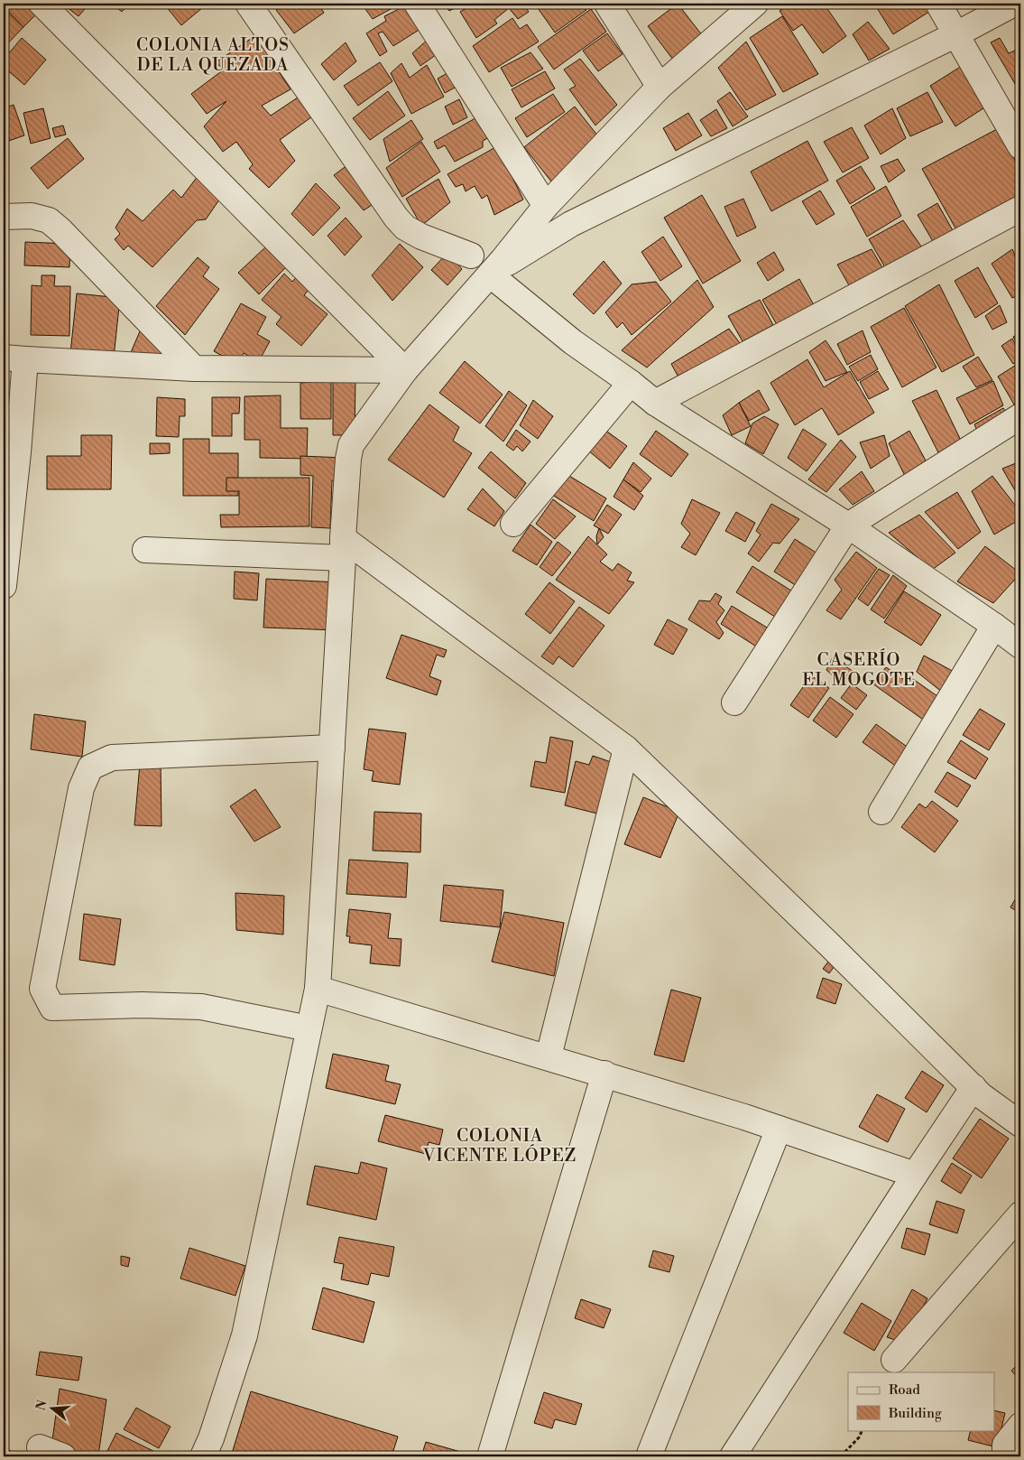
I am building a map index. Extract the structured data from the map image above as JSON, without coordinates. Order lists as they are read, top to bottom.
{
  "districts": ["COLONIA ALTOS DE LA QUEZADA", "CASERÍO EL MOGOTE", "COLONIA VICENTE LÓPEZ"],
  "legend": ["Road", "Building"],
  "north": "left"
}
